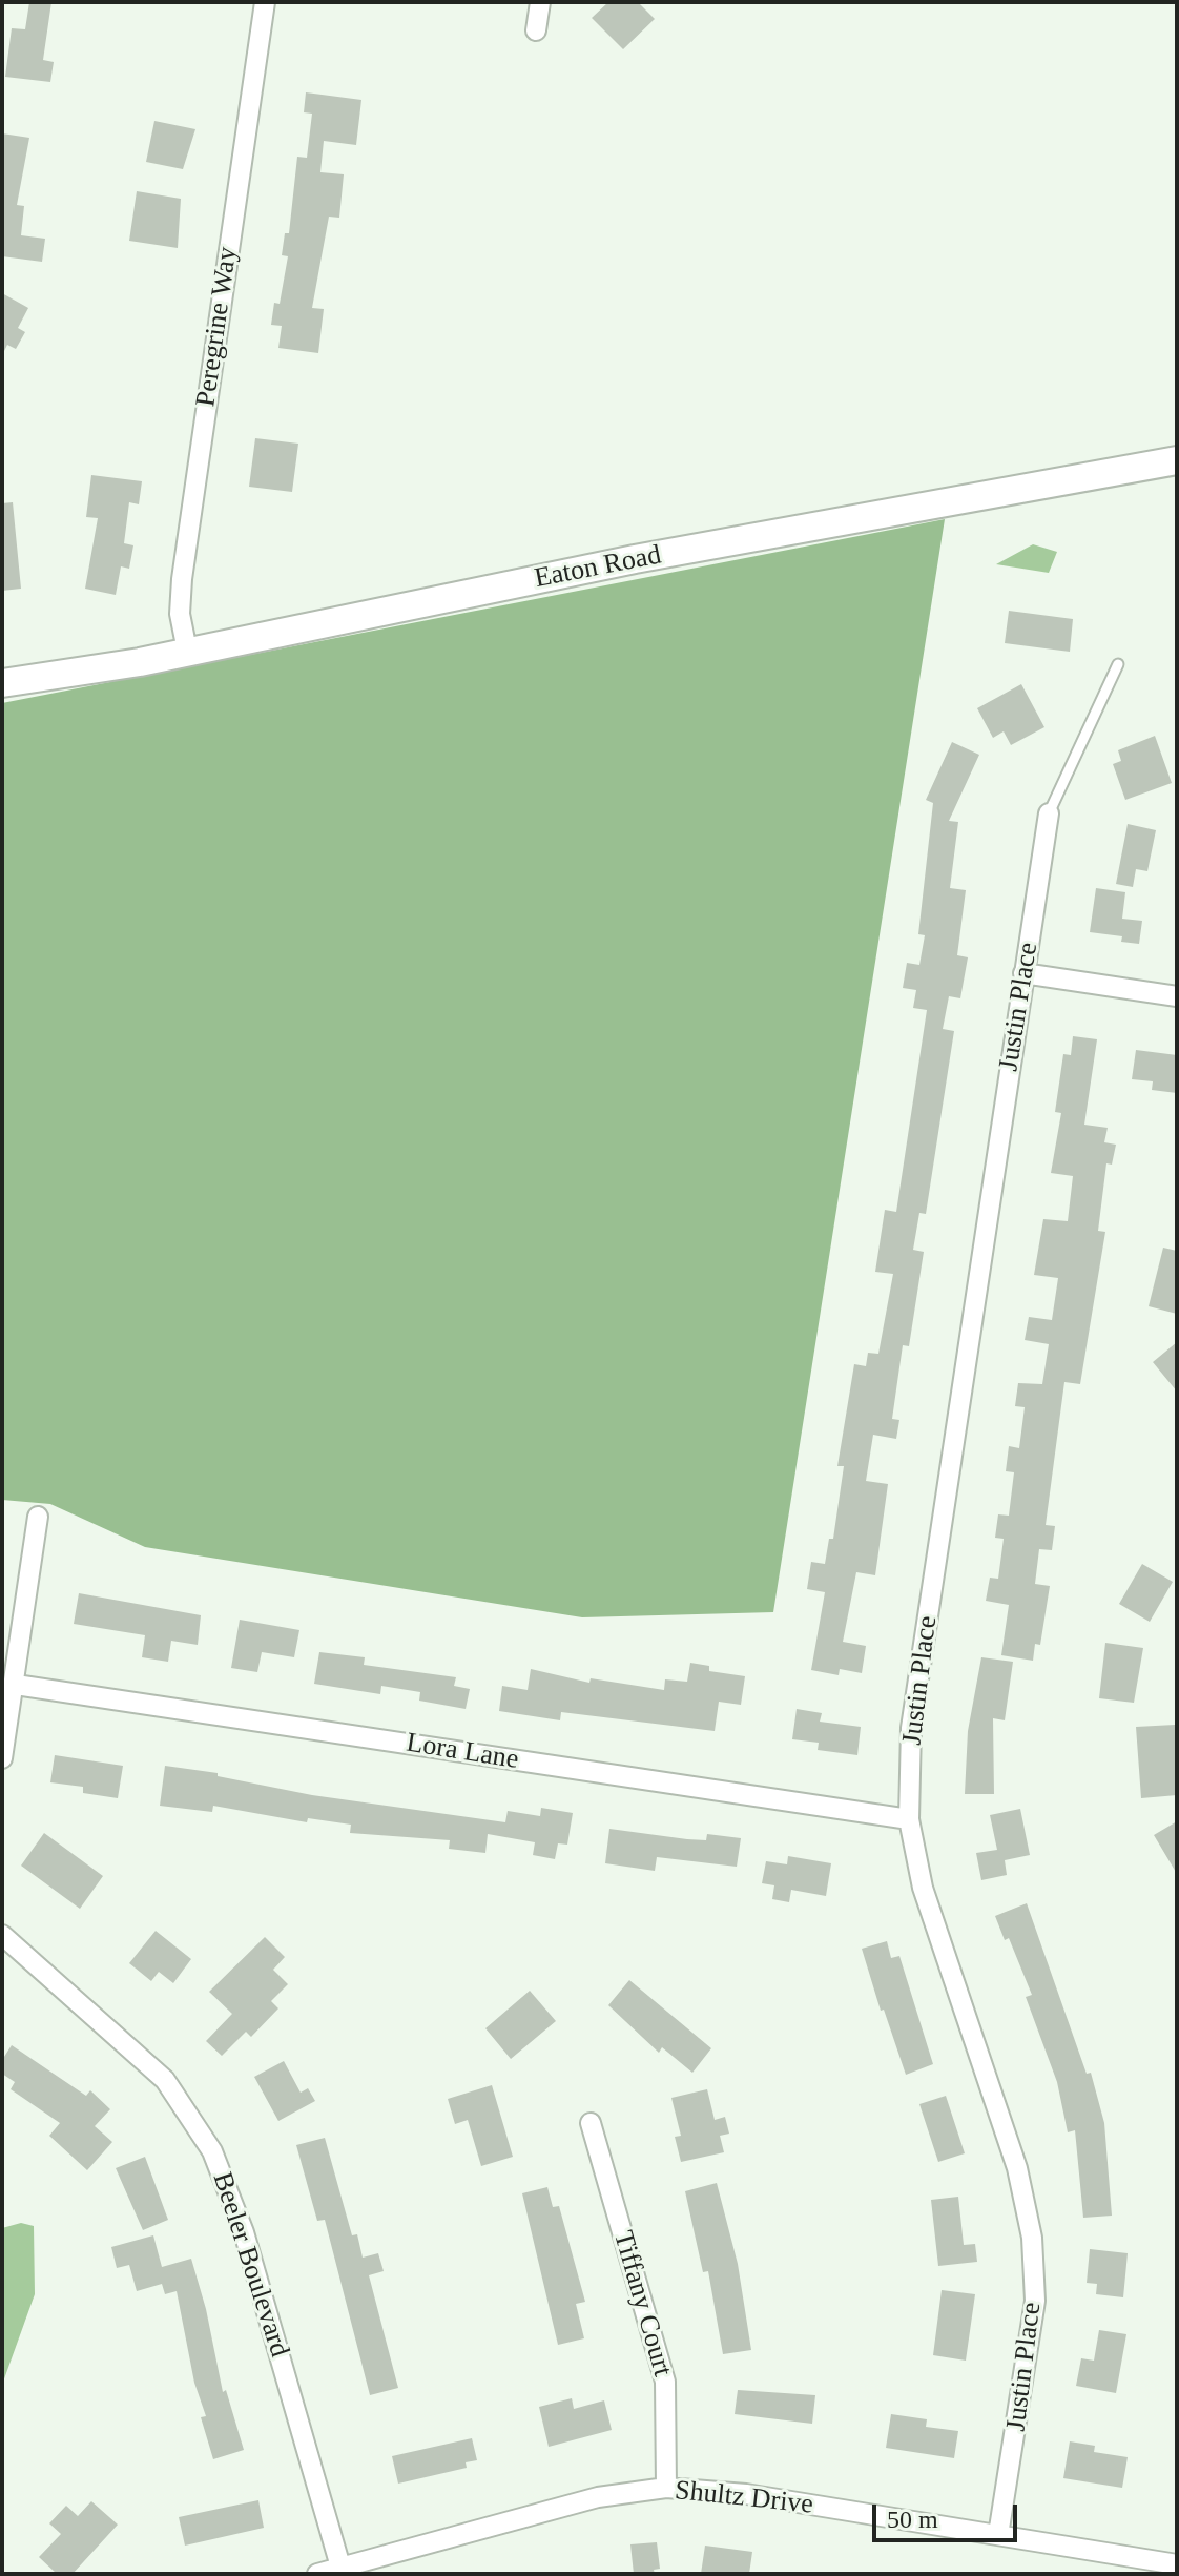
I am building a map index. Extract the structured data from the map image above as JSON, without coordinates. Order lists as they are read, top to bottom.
{
  "streets": {
    "street": [
      "Peregrine Way",
      "Eaton Road",
      "Justin Place",
      "Lora Lane",
      "Beeler Boulevard",
      "Tiffany Court",
      "Shultz Drive"
    ]
  },
  "crossings": [
    ["Peregrine Way", "Eaton Road"],
    ["Justin Place", "Lora Lane"],
    ["Justin Place", "Shultz Drive"],
    ["Beeler Boulevard", "Shultz Drive"],
    ["Tiffany Court", "Shultz Drive"]
  ],
  "scale_bar": "50 m"
}
